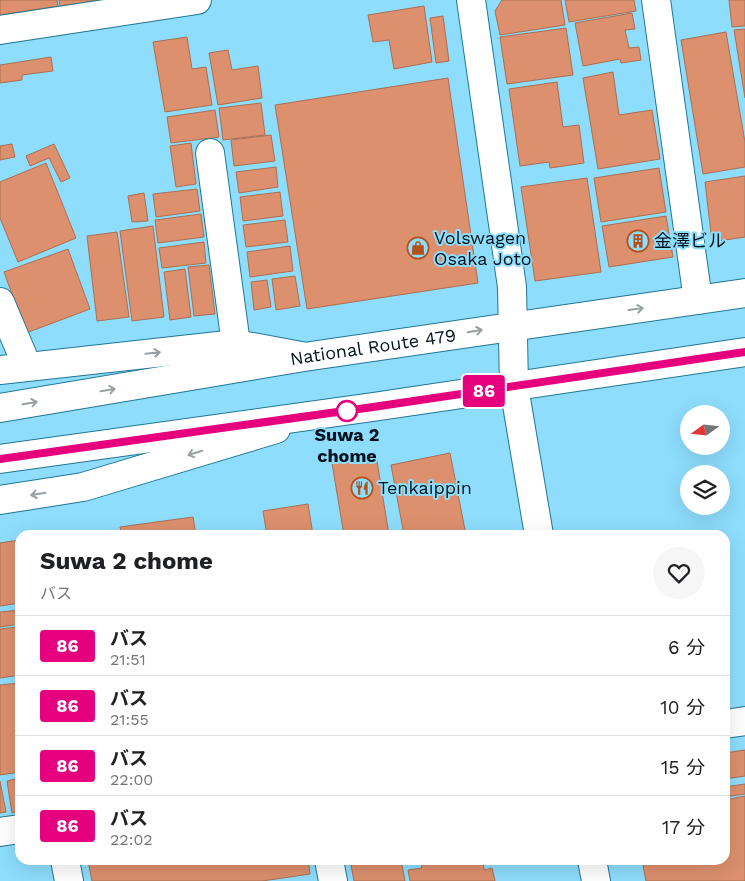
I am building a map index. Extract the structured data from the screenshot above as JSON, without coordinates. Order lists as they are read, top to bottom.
{
  "streets": {
    "main road": ["National Route 479"]
  },
  "places": {
    "building": ["金澤ビル"],
    "shop": ["Volswagen Osaka Joto"],
    "other": ["Suwa 2 chome"],
    "restaurant": ["Tenkaippin"]
  },
  "lines": ["bus line 86"],
  "north": "left",
  "page": {
    "on_map": "86",
    "heading": ["Suwa 2 chome", "バス"],
    "list": [
      {
        "mark": "86",
        "name": "バス",
        "note": "21:51",
        "value": "6 分"
      },
      {
        "mark": "86",
        "name": "バス",
        "note": "21:55",
        "value": "10 分"
      },
      {
        "mark": "86",
        "name": "バス",
        "note": "22:00",
        "value": "15 分"
      },
      {
        "mark": "86",
        "name": "バス",
        "note": "22:02",
        "value": "17 分"
      }
    ]
  }
}
